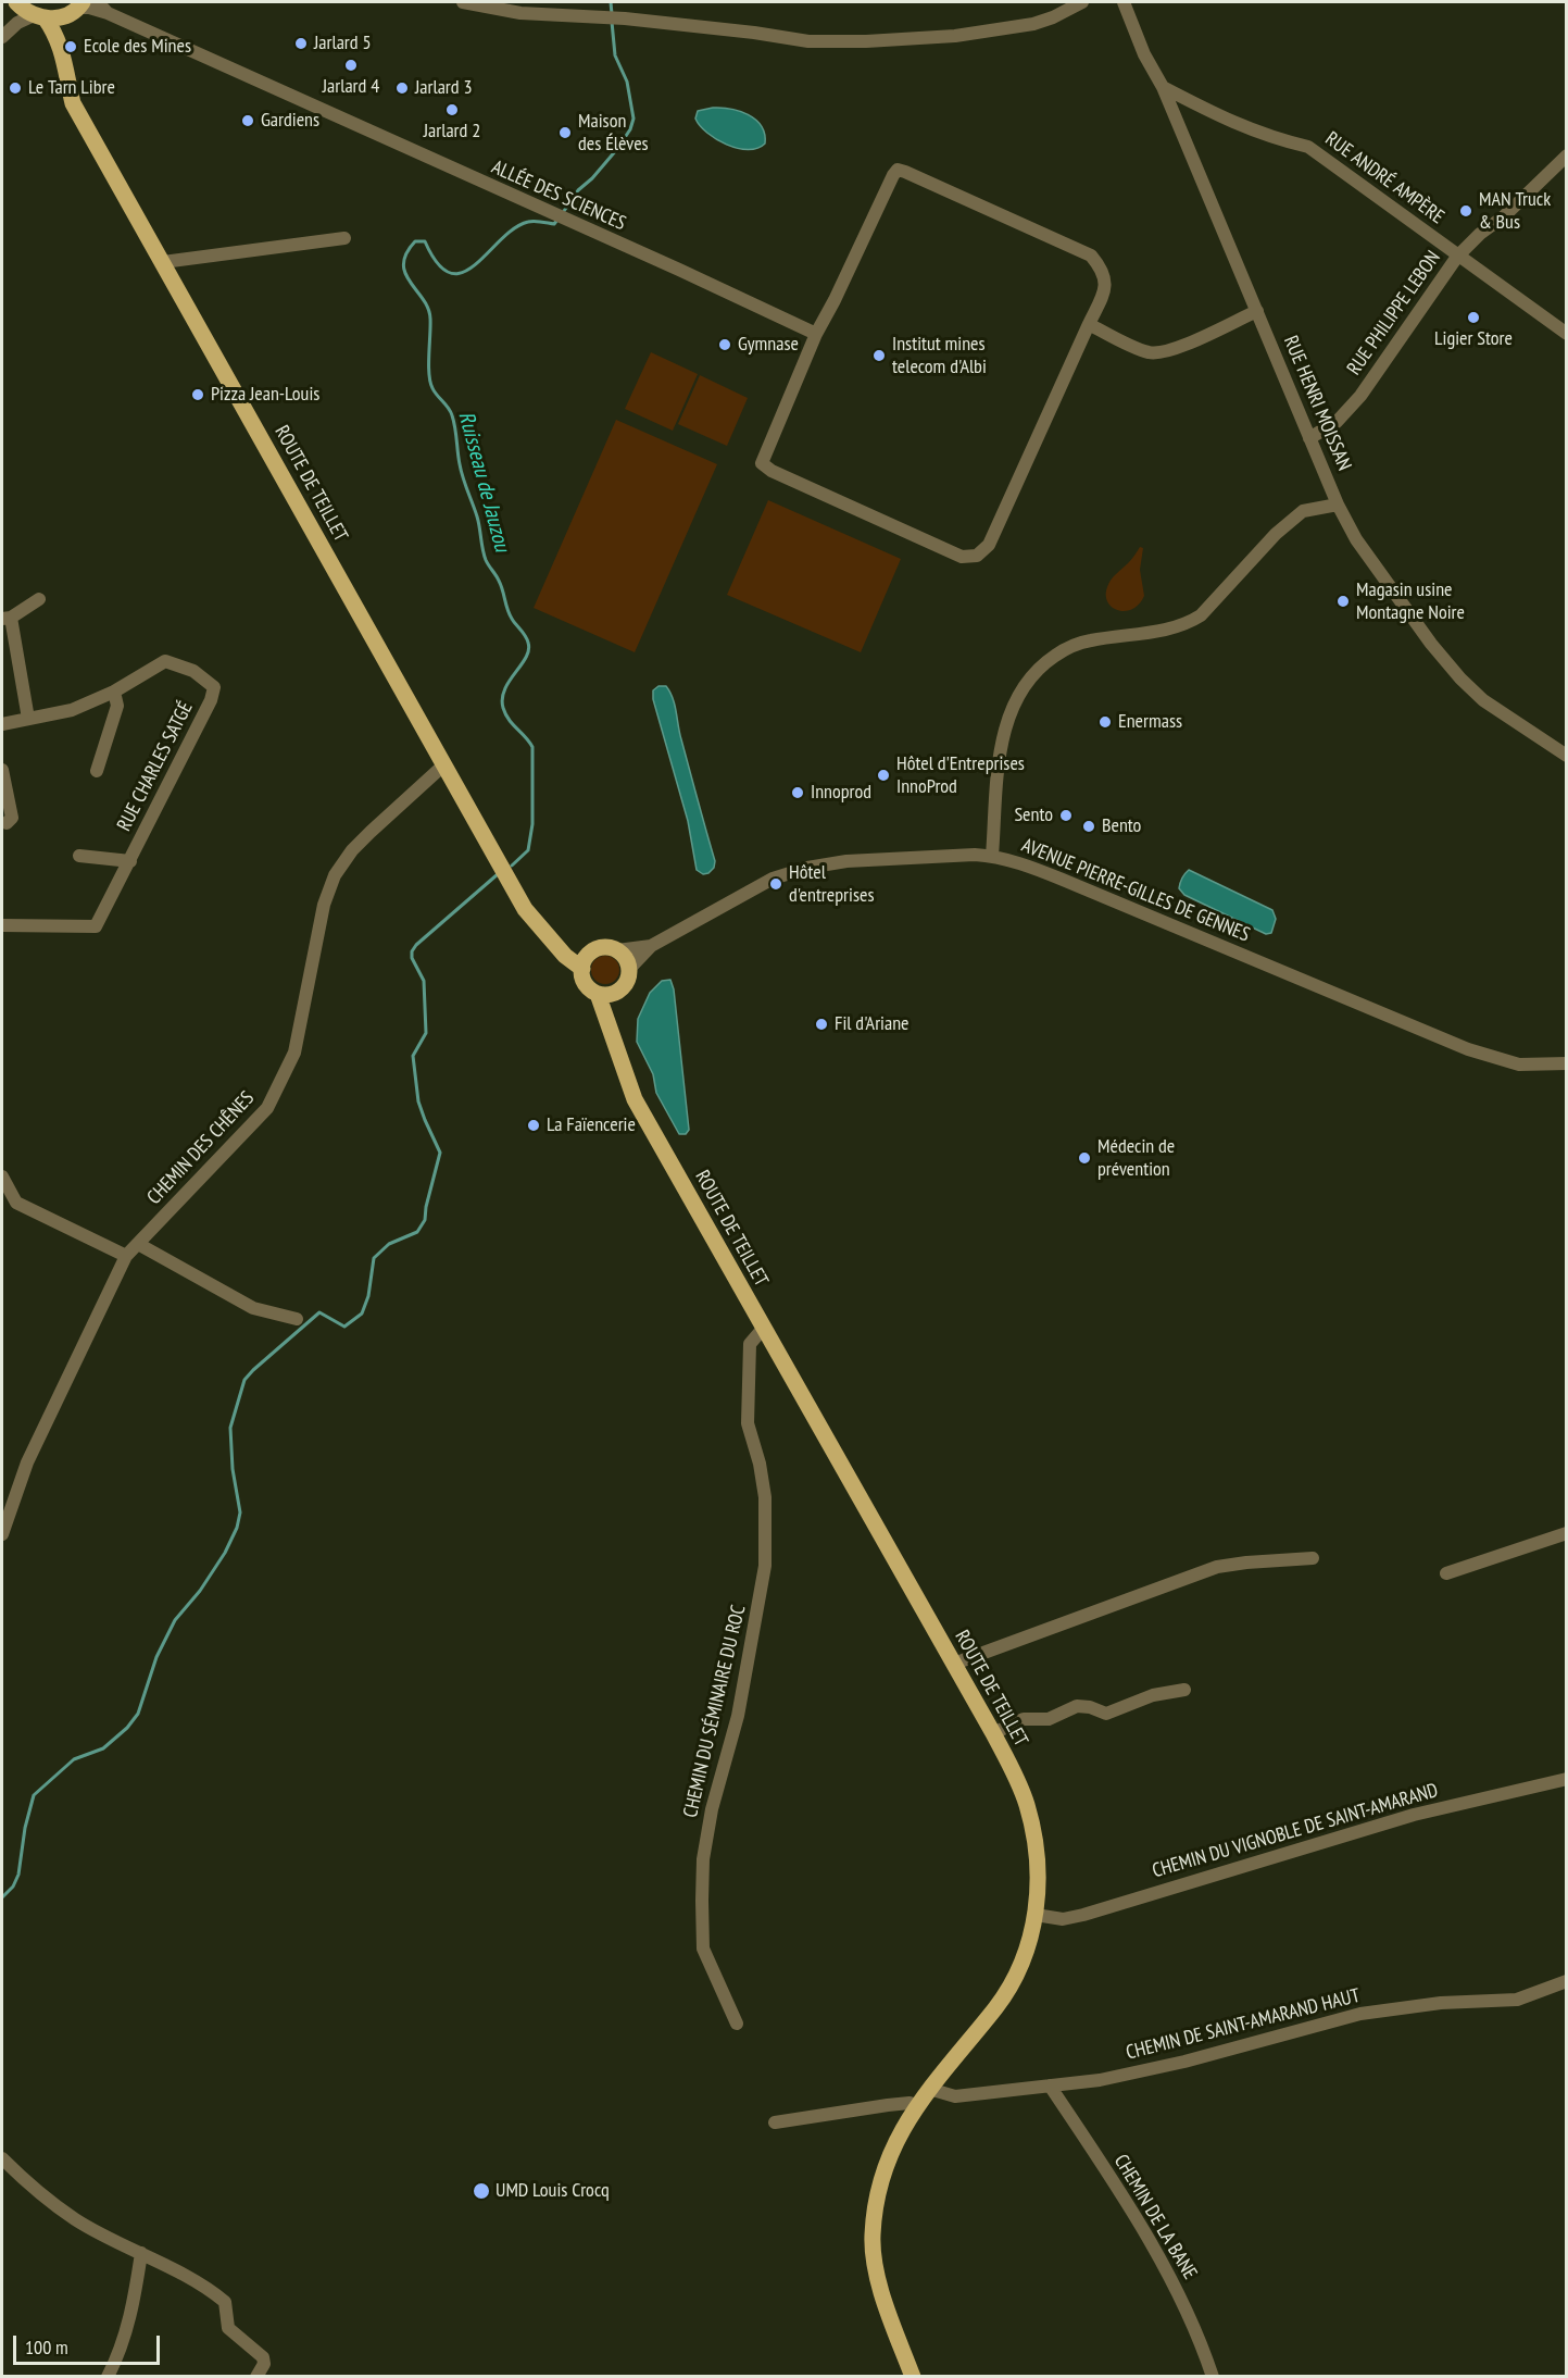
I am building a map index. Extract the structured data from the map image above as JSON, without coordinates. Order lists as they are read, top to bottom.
{
  "streets": {
    "main road": ["ROUTE DE TEILLET"],
    "street": [
      "RUE ANDRÉ AMPÈRE",
      "ALLÉE DES SCIENCES",
      "RUE PHILIPPE LEBON",
      "RUE HENRI MOISSAN",
      "RUE CHARLES SATGÉ",
      "AVENUE PIERRE-GILLES DE GENNES",
      "CHEMIN DES CHÊNES",
      "CHEMIN DU SÉMINAIRE DU ROC",
      "CHEMIN DU VIGNOBLE DE SAINT-AMARAND",
      "CHEMIN DE SAINT-AMARAND HAUT",
      "CHEMIN DE LA BANE"
    ]
  },
  "crossings": [
    ["RUE ANDRÉ AMPÈRE", "RUE PHILIPPE LEBON"],
    ["RUE ANDRÉ AMPÈRE", "RUE HENRI MOISSAN"],
    ["ALLÉE DES SCIENCES", "ROUTE DE TEILLET"],
    ["RUE PHILIPPE LEBON", "RUE HENRI MOISSAN"],
    ["ROUTE DE TEILLET", "AVENUE PIERRE-GILLES DE GENNES"],
    ["ROUTE DE TEILLET", "CHEMIN DES CHÊNES"],
    ["ROUTE DE TEILLET", "CHEMIN DU SÉMINAIRE DU ROC"],
    ["ROUTE DE TEILLET", "CHEMIN DU VIGNOBLE DE SAINT-AMARAND"],
    ["ROUTE DE TEILLET", "CHEMIN DE SAINT-AMARAND HAUT"],
    ["CHEMIN DE SAINT-AMARAND HAUT", "CHEMIN DE LA BANE"]
  ],
  "water": ["Ruisseau de Jauzou"],
  "places": [
    "Jarlard 5",
    "Ecole des Mines",
    "Jarlard 4",
    "Le Tarn Libre",
    "Jarlard 3",
    "Jarlard 2",
    "Gardiens",
    "Maison des Élèves",
    "MAN Truck & Bus",
    "Ligier Store",
    "Gymnase",
    "Institut mines telecom d'Albi",
    "Pizza Jean-Louis",
    "Magasin usine Montagne Noire",
    "Enermass",
    "Hôtel d'Entreprises InnoProd",
    "Innoprod",
    "Sento",
    "Bento",
    "Hôtel d'entreprises",
    "Fil d'Ariane",
    "La Faïencerie",
    "Médecin de prévention",
    "UMD Louis Crocq"
  ],
  "scale_bar": "100 m"
}
